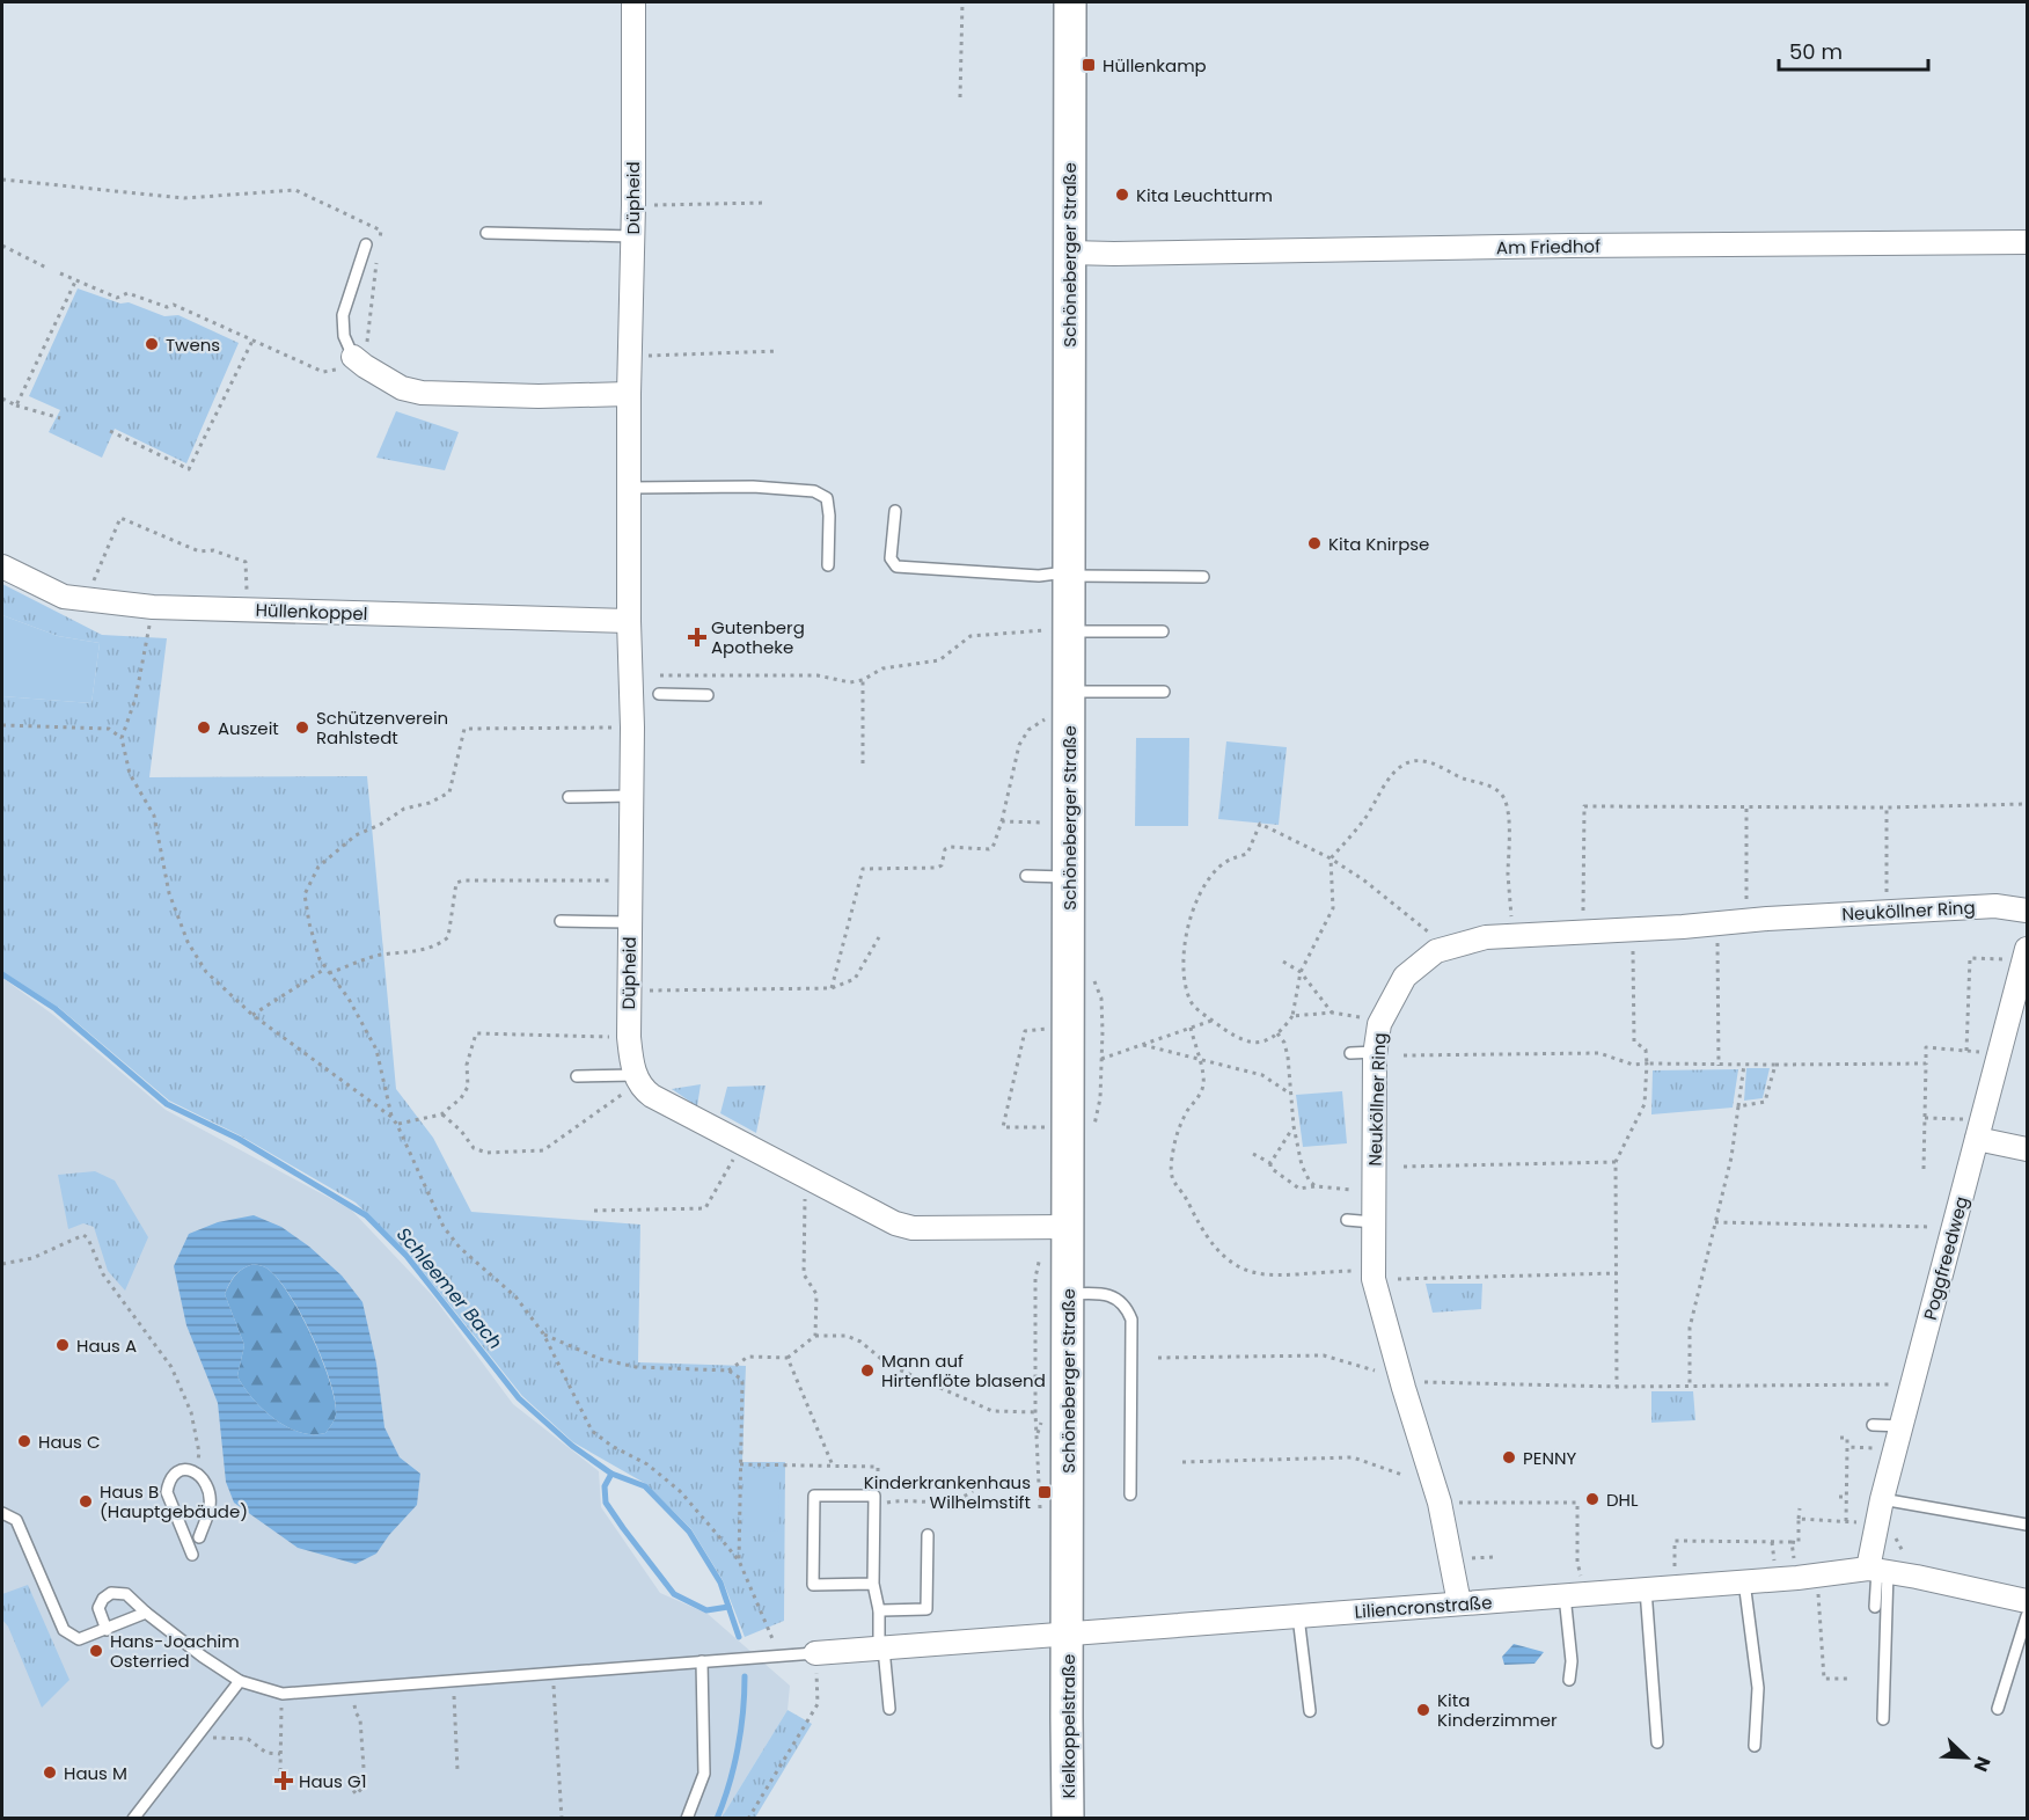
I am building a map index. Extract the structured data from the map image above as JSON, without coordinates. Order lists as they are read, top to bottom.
{
  "streets": {
    "street": [
      "Düpheid",
      "Am Friedhof",
      "Schöneberger Straße",
      "Hüllenkoppel",
      "Neuköllner Ring",
      "Poggfreedweg",
      "Liliencronstraße",
      "Kielkoppelstraße"
    ]
  },
  "crossings": [
    ["Düpheid", "Hüllenkoppel"],
    ["Am Friedhof", "Schöneberger Straße"],
    ["Schöneberger Straße", "Liliencronstraße"],
    ["Schöneberger Straße", "Kielkoppelstraße"],
    ["Neuköllner Ring", "Liliencronstraße"],
    ["Poggfreedweg", "Liliencronstraße"],
    ["Liliencronstraße", "Kielkoppelstraße"]
  ],
  "water": ["Schleemer Bach"],
  "places": {
    "transit": ["Hüllenkamp", "Kinderkrankenhaus Wilhelmstift"],
    "other": [
      "Kita Leuchtturm",
      "Twens",
      "Kita Knirpse",
      "Auszeit",
      "Schützenverein Rahlstedt",
      "Haus A",
      "Mann auf Hirtenflöte blasend",
      "Haus C",
      "PENNY",
      "DHL",
      "Haus B (Hauptgebäude)",
      "Hans-Joachim Osterried",
      "Kita Kinderzimmer",
      "Haus M"
    ],
    "health": ["Gutenberg Apotheke", "Haus G1"]
  },
  "scale_bar": "50 m",
  "north": "bottom right"
}
